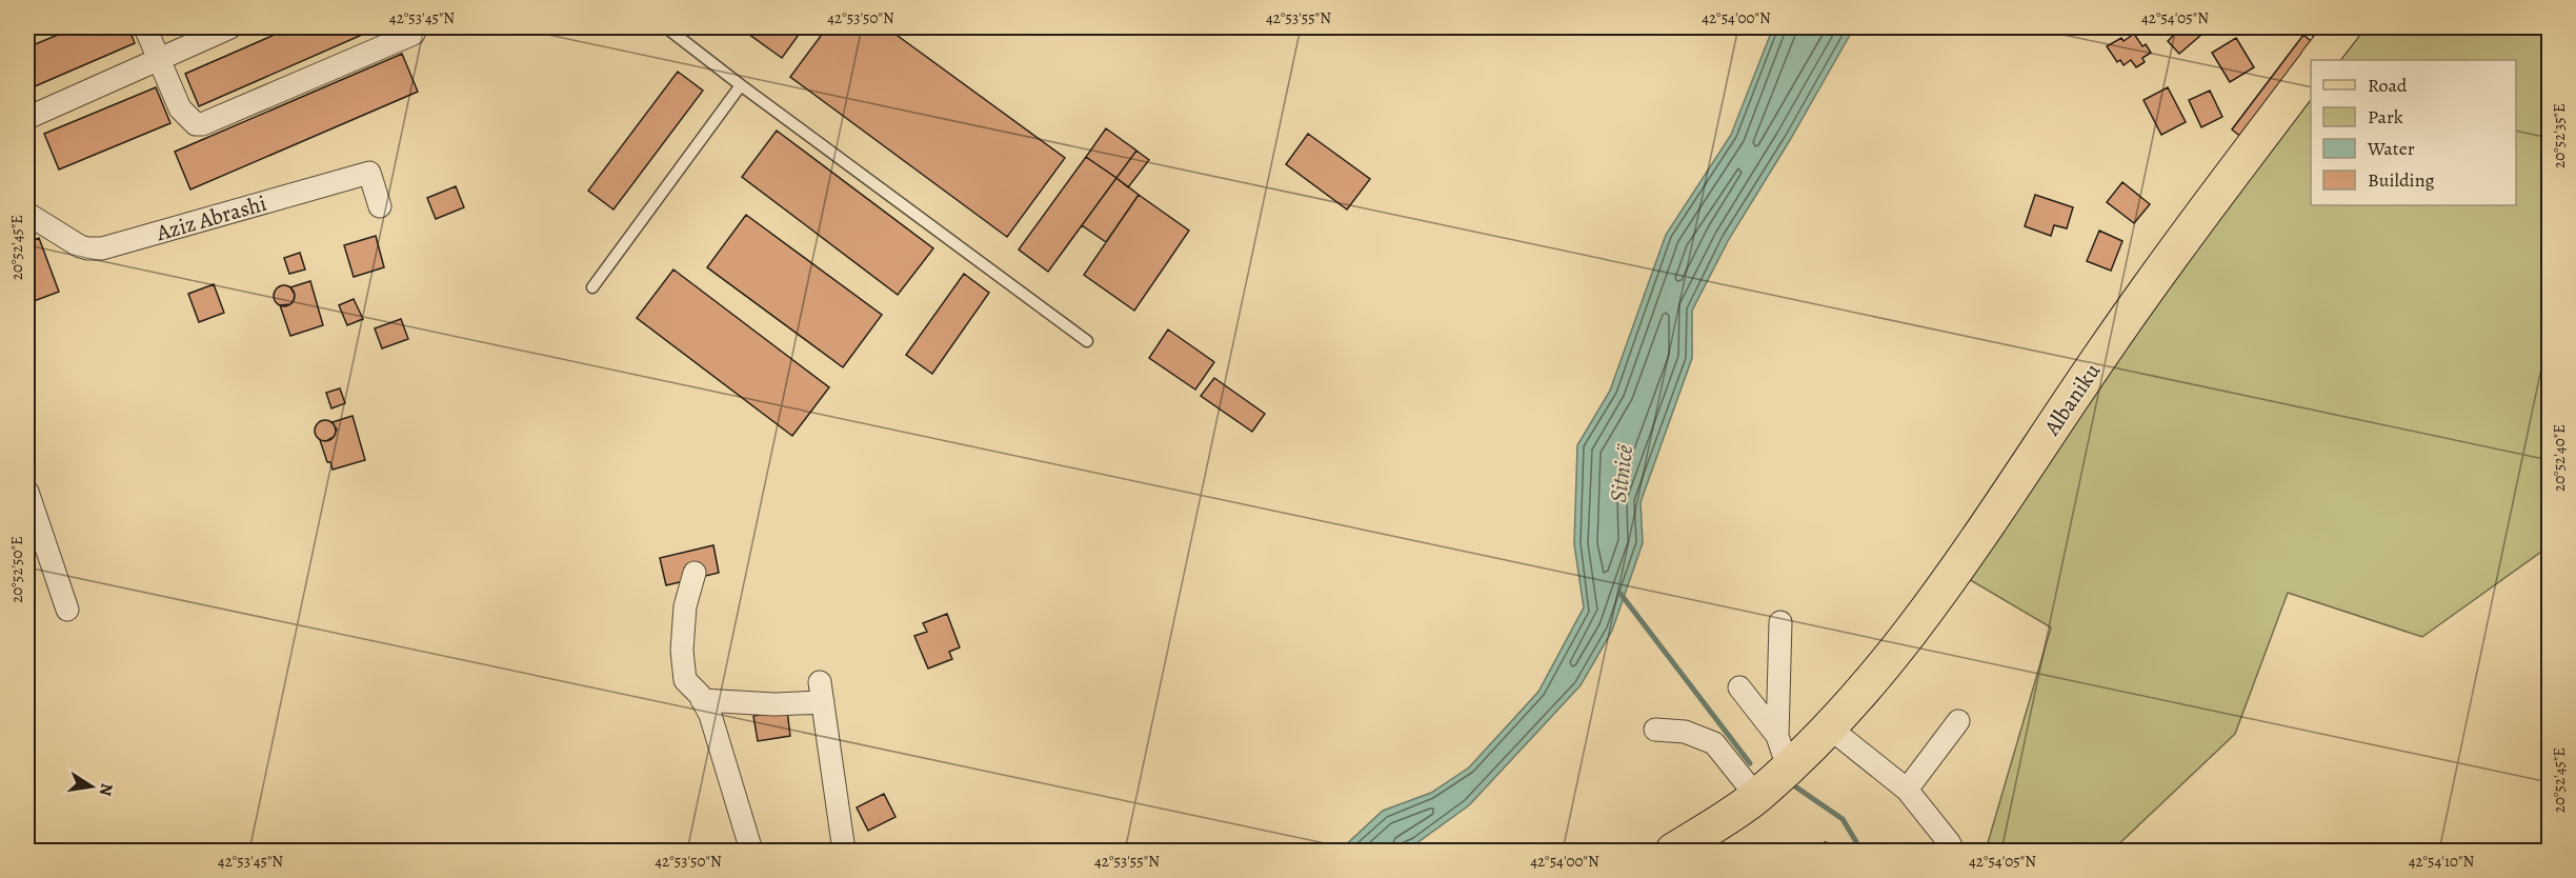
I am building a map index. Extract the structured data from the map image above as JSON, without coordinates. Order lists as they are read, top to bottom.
{
  "streets": {
    "main road": ["Albaniku"],
    "street": ["Aziz Abrashi"]
  },
  "water": ["Sitnicë"],
  "legend": [
    "Road",
    "Park",
    "Water",
    "Building"
  ],
  "north": "right",
  "coordinates": [
    "42°53'45\"N",
    "42°53'50\"N",
    "42°53'55\"N",
    "42°54'00\"N",
    "42°54'05\"N",
    "20°52'35\"E",
    "20°52'45\"E",
    "20°52'40\"E",
    "20°52'50\"E",
    "42°54'10\"N"
  ]
}
